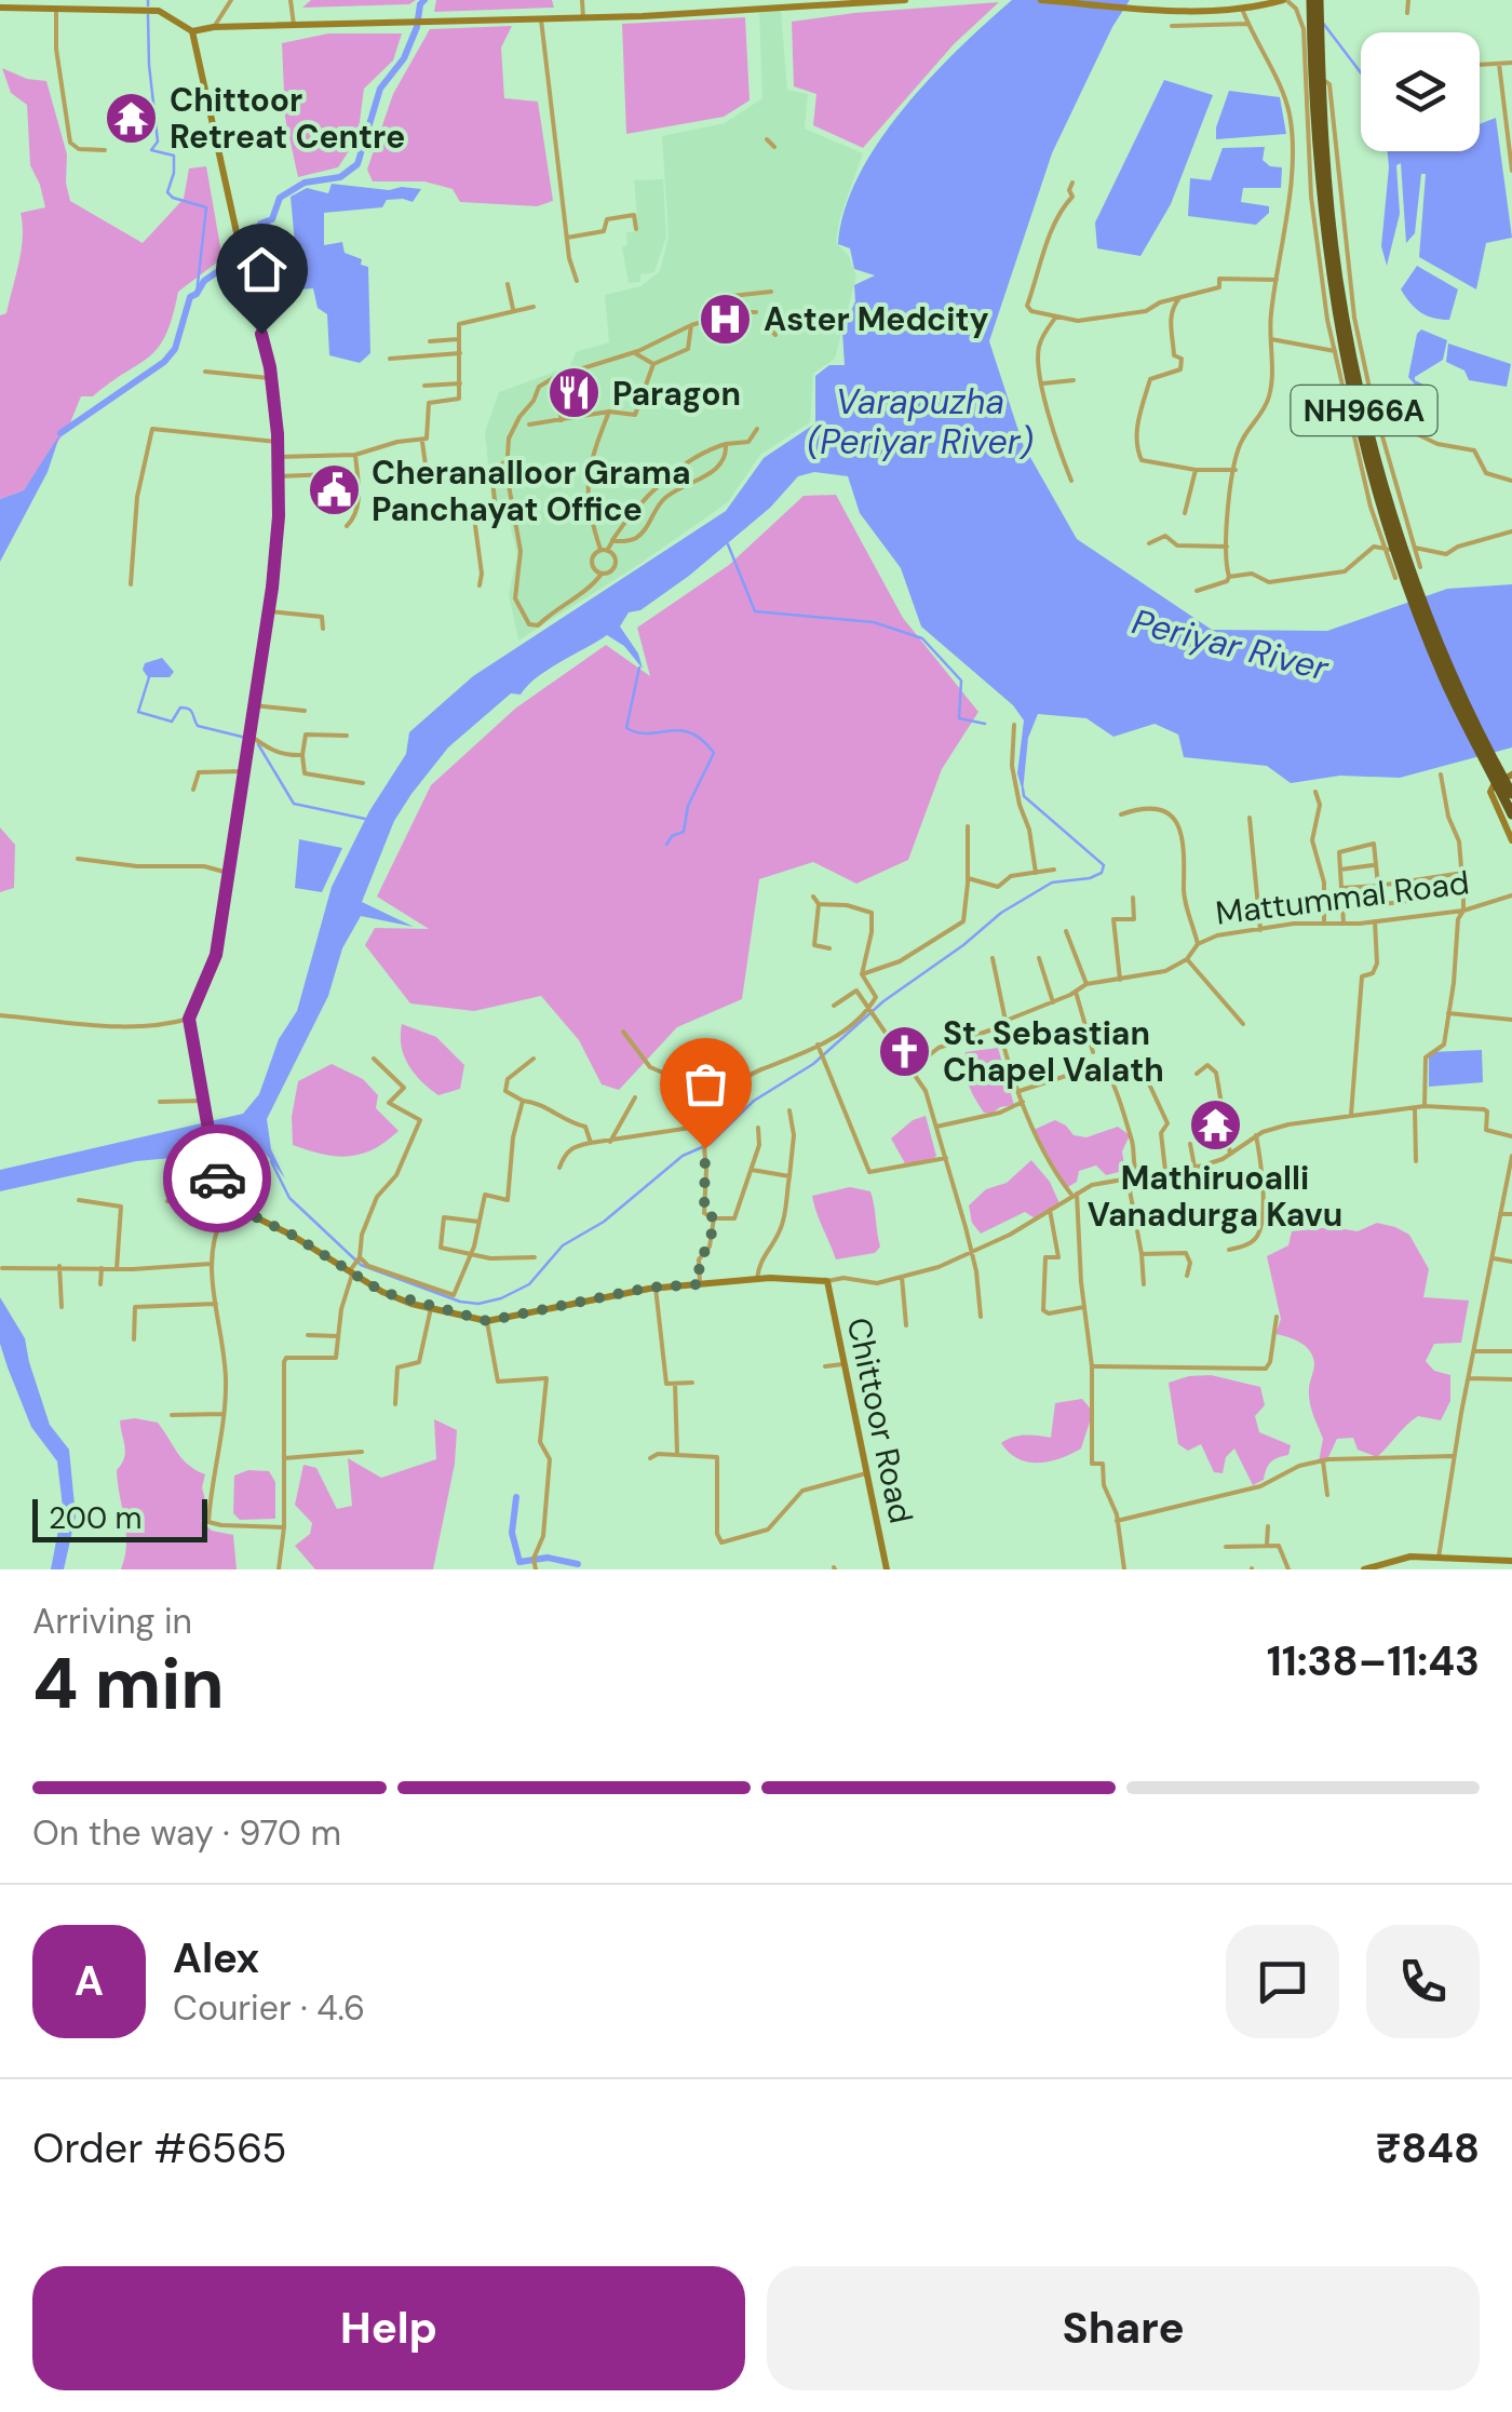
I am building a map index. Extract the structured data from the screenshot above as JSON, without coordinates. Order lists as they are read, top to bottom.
{
  "streets": {
    "highway": ["NH966A"],
    "main road": ["Chittoor Road"],
    "street": ["Mattummal Road"]
  },
  "water": ["Varapuzha (Periyar River)", "Periyar River"],
  "places": {
    "temple": ["Chittoor Retreat Centre", "Mathiruoalli Vanadurga Kavu"],
    "hospital": ["Aster Medcity"],
    "restaurant": ["Paragon"],
    "public building": ["Cheranalloor Grama Panchayat Office"],
    "church": ["St. Sebastian Chapel Valath"]
  },
  "scale_bar": "200 m",
  "page": {
    "scale": "200 m",
    "heading": ["4 min", "Arriving in", "11:38–11:43"],
    "panel": [
      "Alex",
      "Courier · 4.6",
      "Order #6565",
      "₹848"
    ],
    "bar": "On the way · 970 m",
    "round": "A",
    "buttons": ["Help", "Share"]
  }
}
